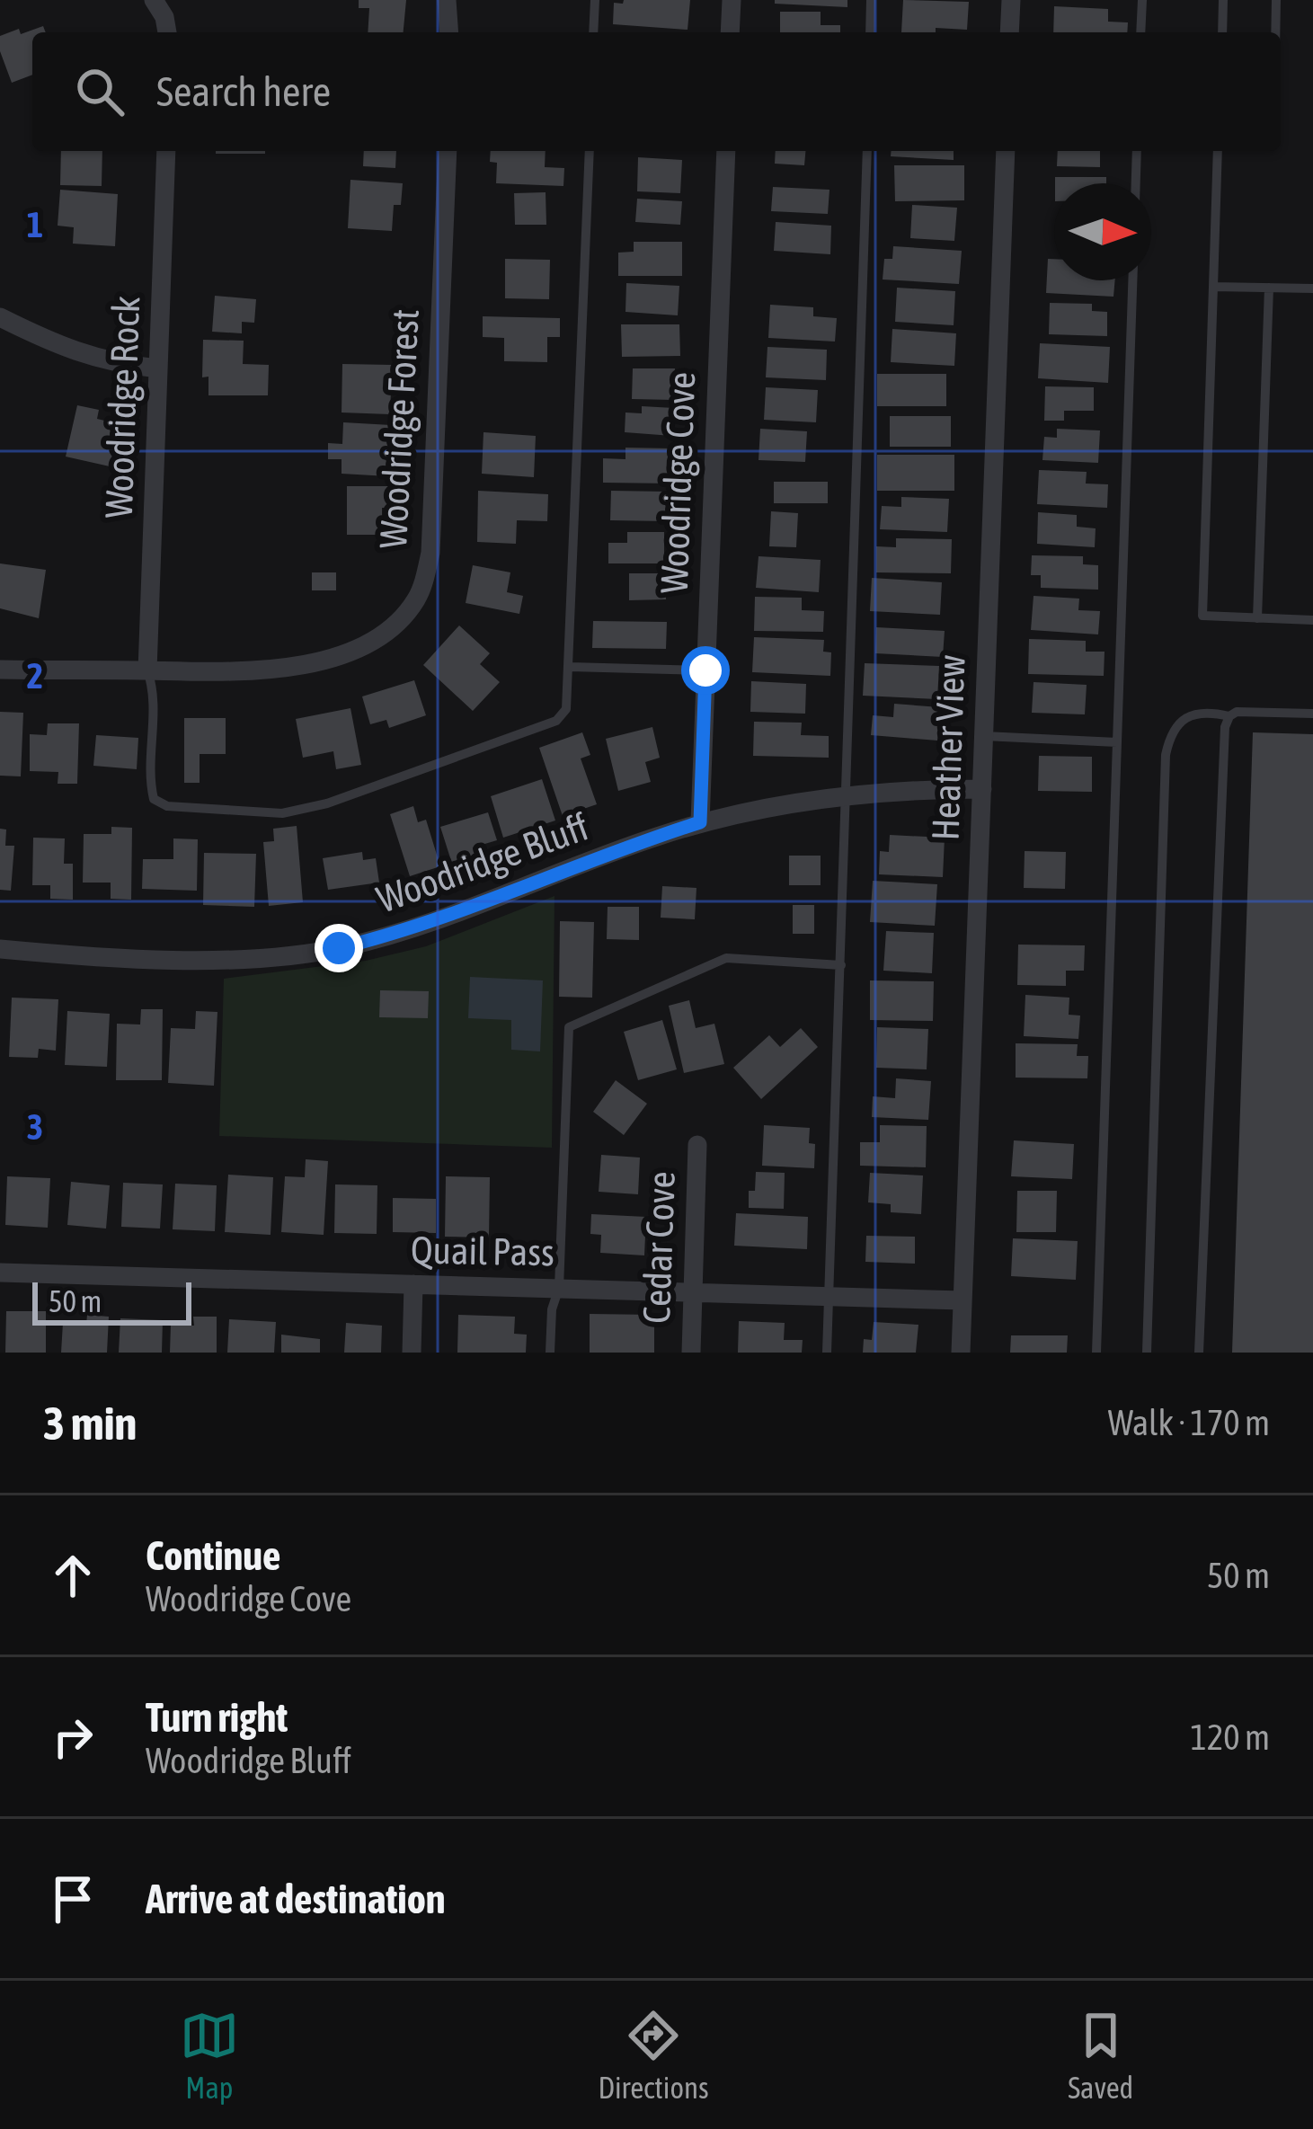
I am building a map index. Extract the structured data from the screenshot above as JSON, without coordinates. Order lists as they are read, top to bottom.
{
  "streets": {
    "street": [
      "Woodridge Rock",
      "Woodridge Forest",
      "Woodridge Cove",
      "Heather View",
      "Woodridge Bluff",
      "Cedar Cove",
      "Quail Pass"
    ]
  },
  "crossings": [
    ["Woodridge Rock", "Woodridge Forest"],
    ["Woodridge Cove", "Woodridge Bluff"],
    ["Heather View", "Woodridge Bluff"],
    ["Heather View", "Quail Pass"],
    ["Cedar Cove", "Quail Pass"]
  ],
  "scale_bar": "50 m",
  "north": "right",
  "page": {
    "search": "Search here",
    "scale": "50 m",
    "heading": ["3 min", "Walk · 170 m"],
    "list": [
      ["Continue", "Woodridge Cove", "50 m"],
      ["Turn right", "Woodridge Bluff", "120 m"],
      "Arrive at destination"
    ],
    "nav": ["Map", "Directions", "Saved"]
  },
  "grid": {
    "rows": ["1", "2", "3"]
  }
}
